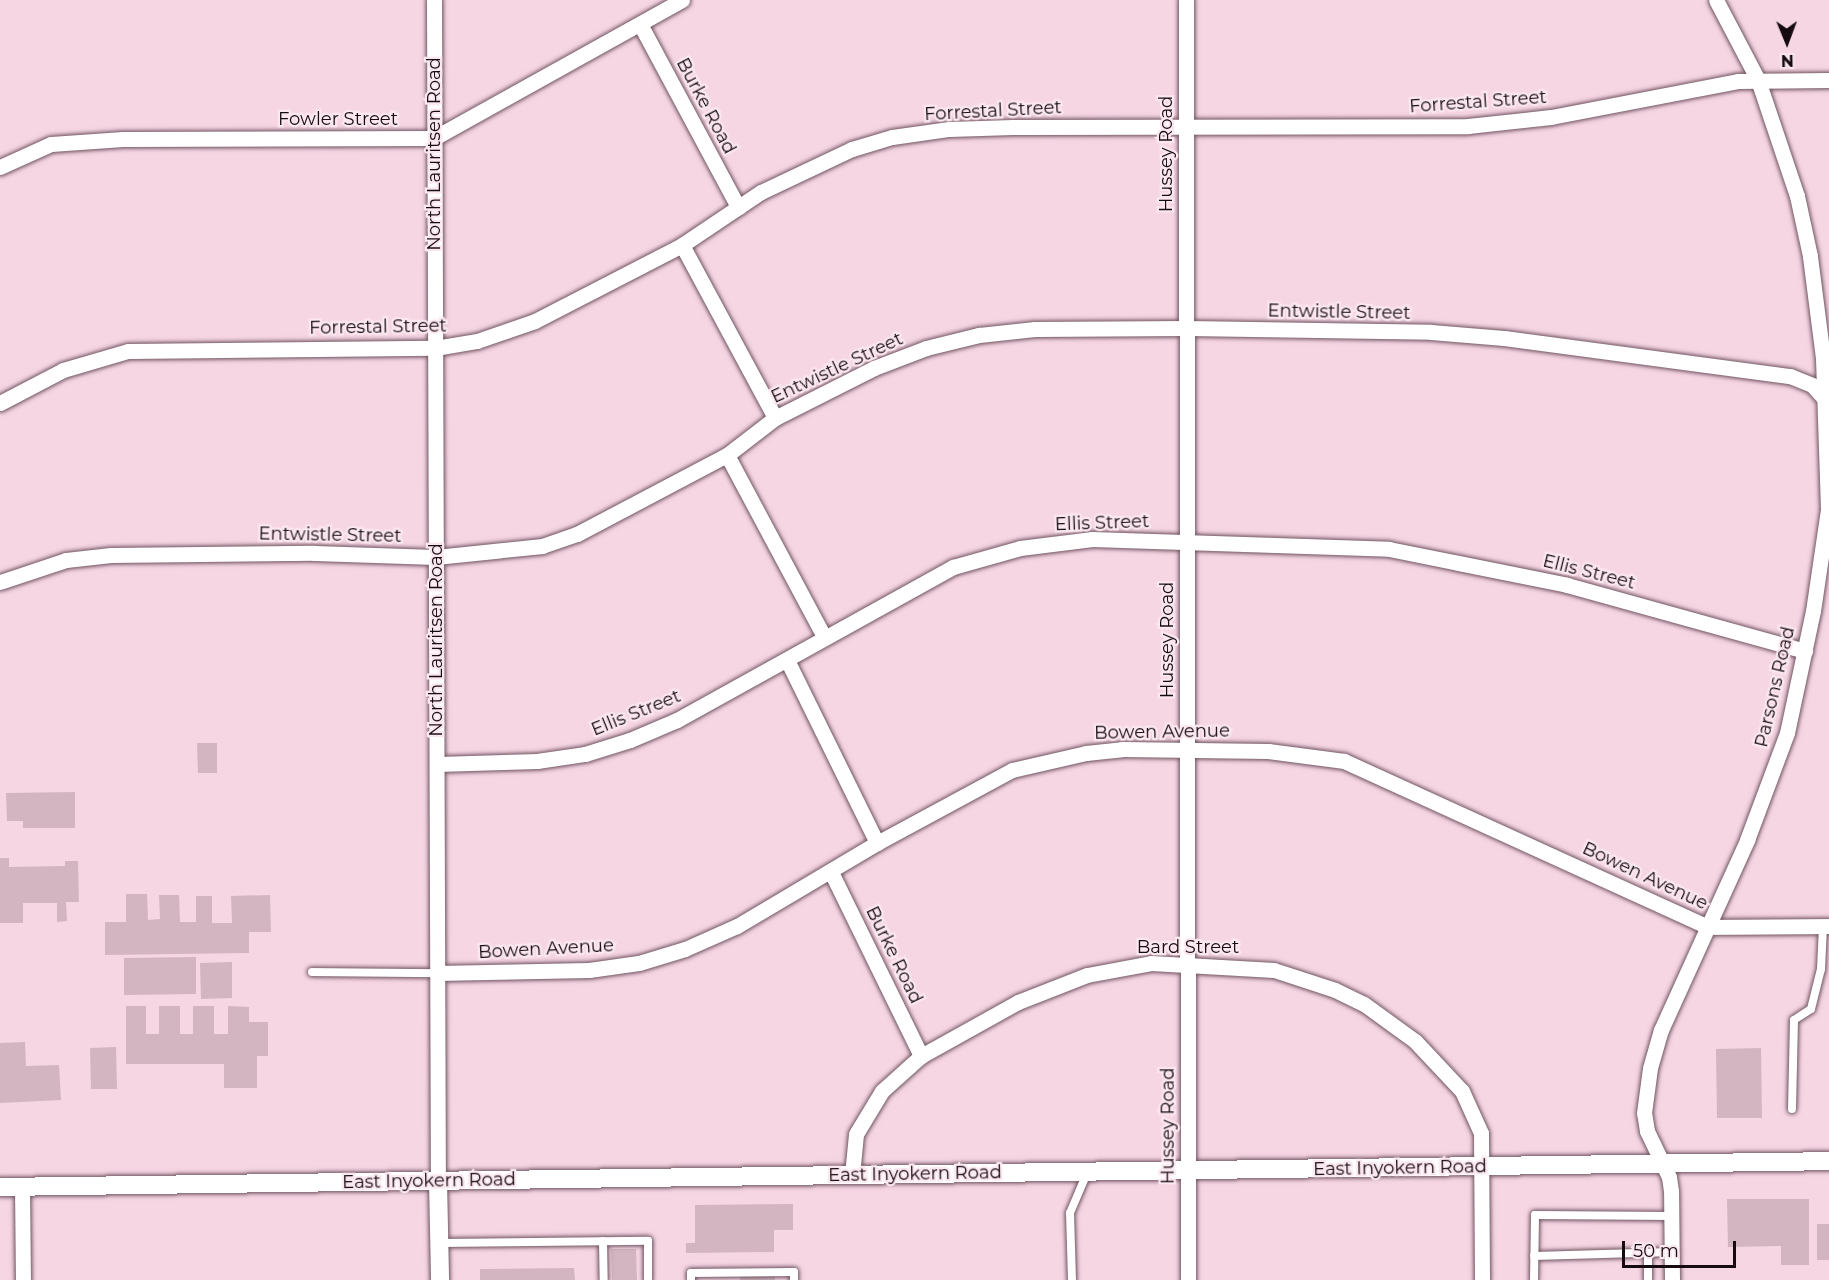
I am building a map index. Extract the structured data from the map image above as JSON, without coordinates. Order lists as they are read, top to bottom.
{
  "streets": {
    "street": [
      "Forrestal Street",
      "Burke Road",
      "Fowler Street",
      "North Lauritsen Road",
      "Hussey Road",
      "Entwistle Street",
      "Ellis Street",
      "Parsons Road",
      "Bowen Avenue",
      "Bard Street",
      "East Inyokern Road"
    ]
  },
  "crossings": [
    ["Forrestal Street", "Burke Road"],
    ["Forrestal Street", "North Lauritsen Road"],
    ["Forrestal Street", "Hussey Road"],
    ["Forrestal Street", "Parsons Road"],
    ["Burke Road", "Fowler Street"],
    ["Burke Road", "Bowen Avenue"],
    ["Burke Road", "Bard Street"],
    ["Fowler Street", "North Lauritsen Road"],
    ["North Lauritsen Road", "Entwistle Street"],
    ["North Lauritsen Road", "Ellis Street"],
    ["North Lauritsen Road", "Bowen Avenue"],
    ["North Lauritsen Road", "East Inyokern Road"],
    ["Hussey Road", "Entwistle Street"],
    ["Hussey Road", "Ellis Street"],
    ["Hussey Road", "Bowen Avenue"],
    ["Hussey Road", "Bard Street"],
    ["Hussey Road", "East Inyokern Road"],
    ["Entwistle Street", "Parsons Road"],
    ["Ellis Street", "Parsons Road"],
    ["Parsons Road", "Bowen Avenue"],
    ["Parsons Road", "East Inyokern Road"],
    ["Bard Street", "East Inyokern Road"]
  ],
  "scale_bar": "50 m",
  "north": "bottom"
}
